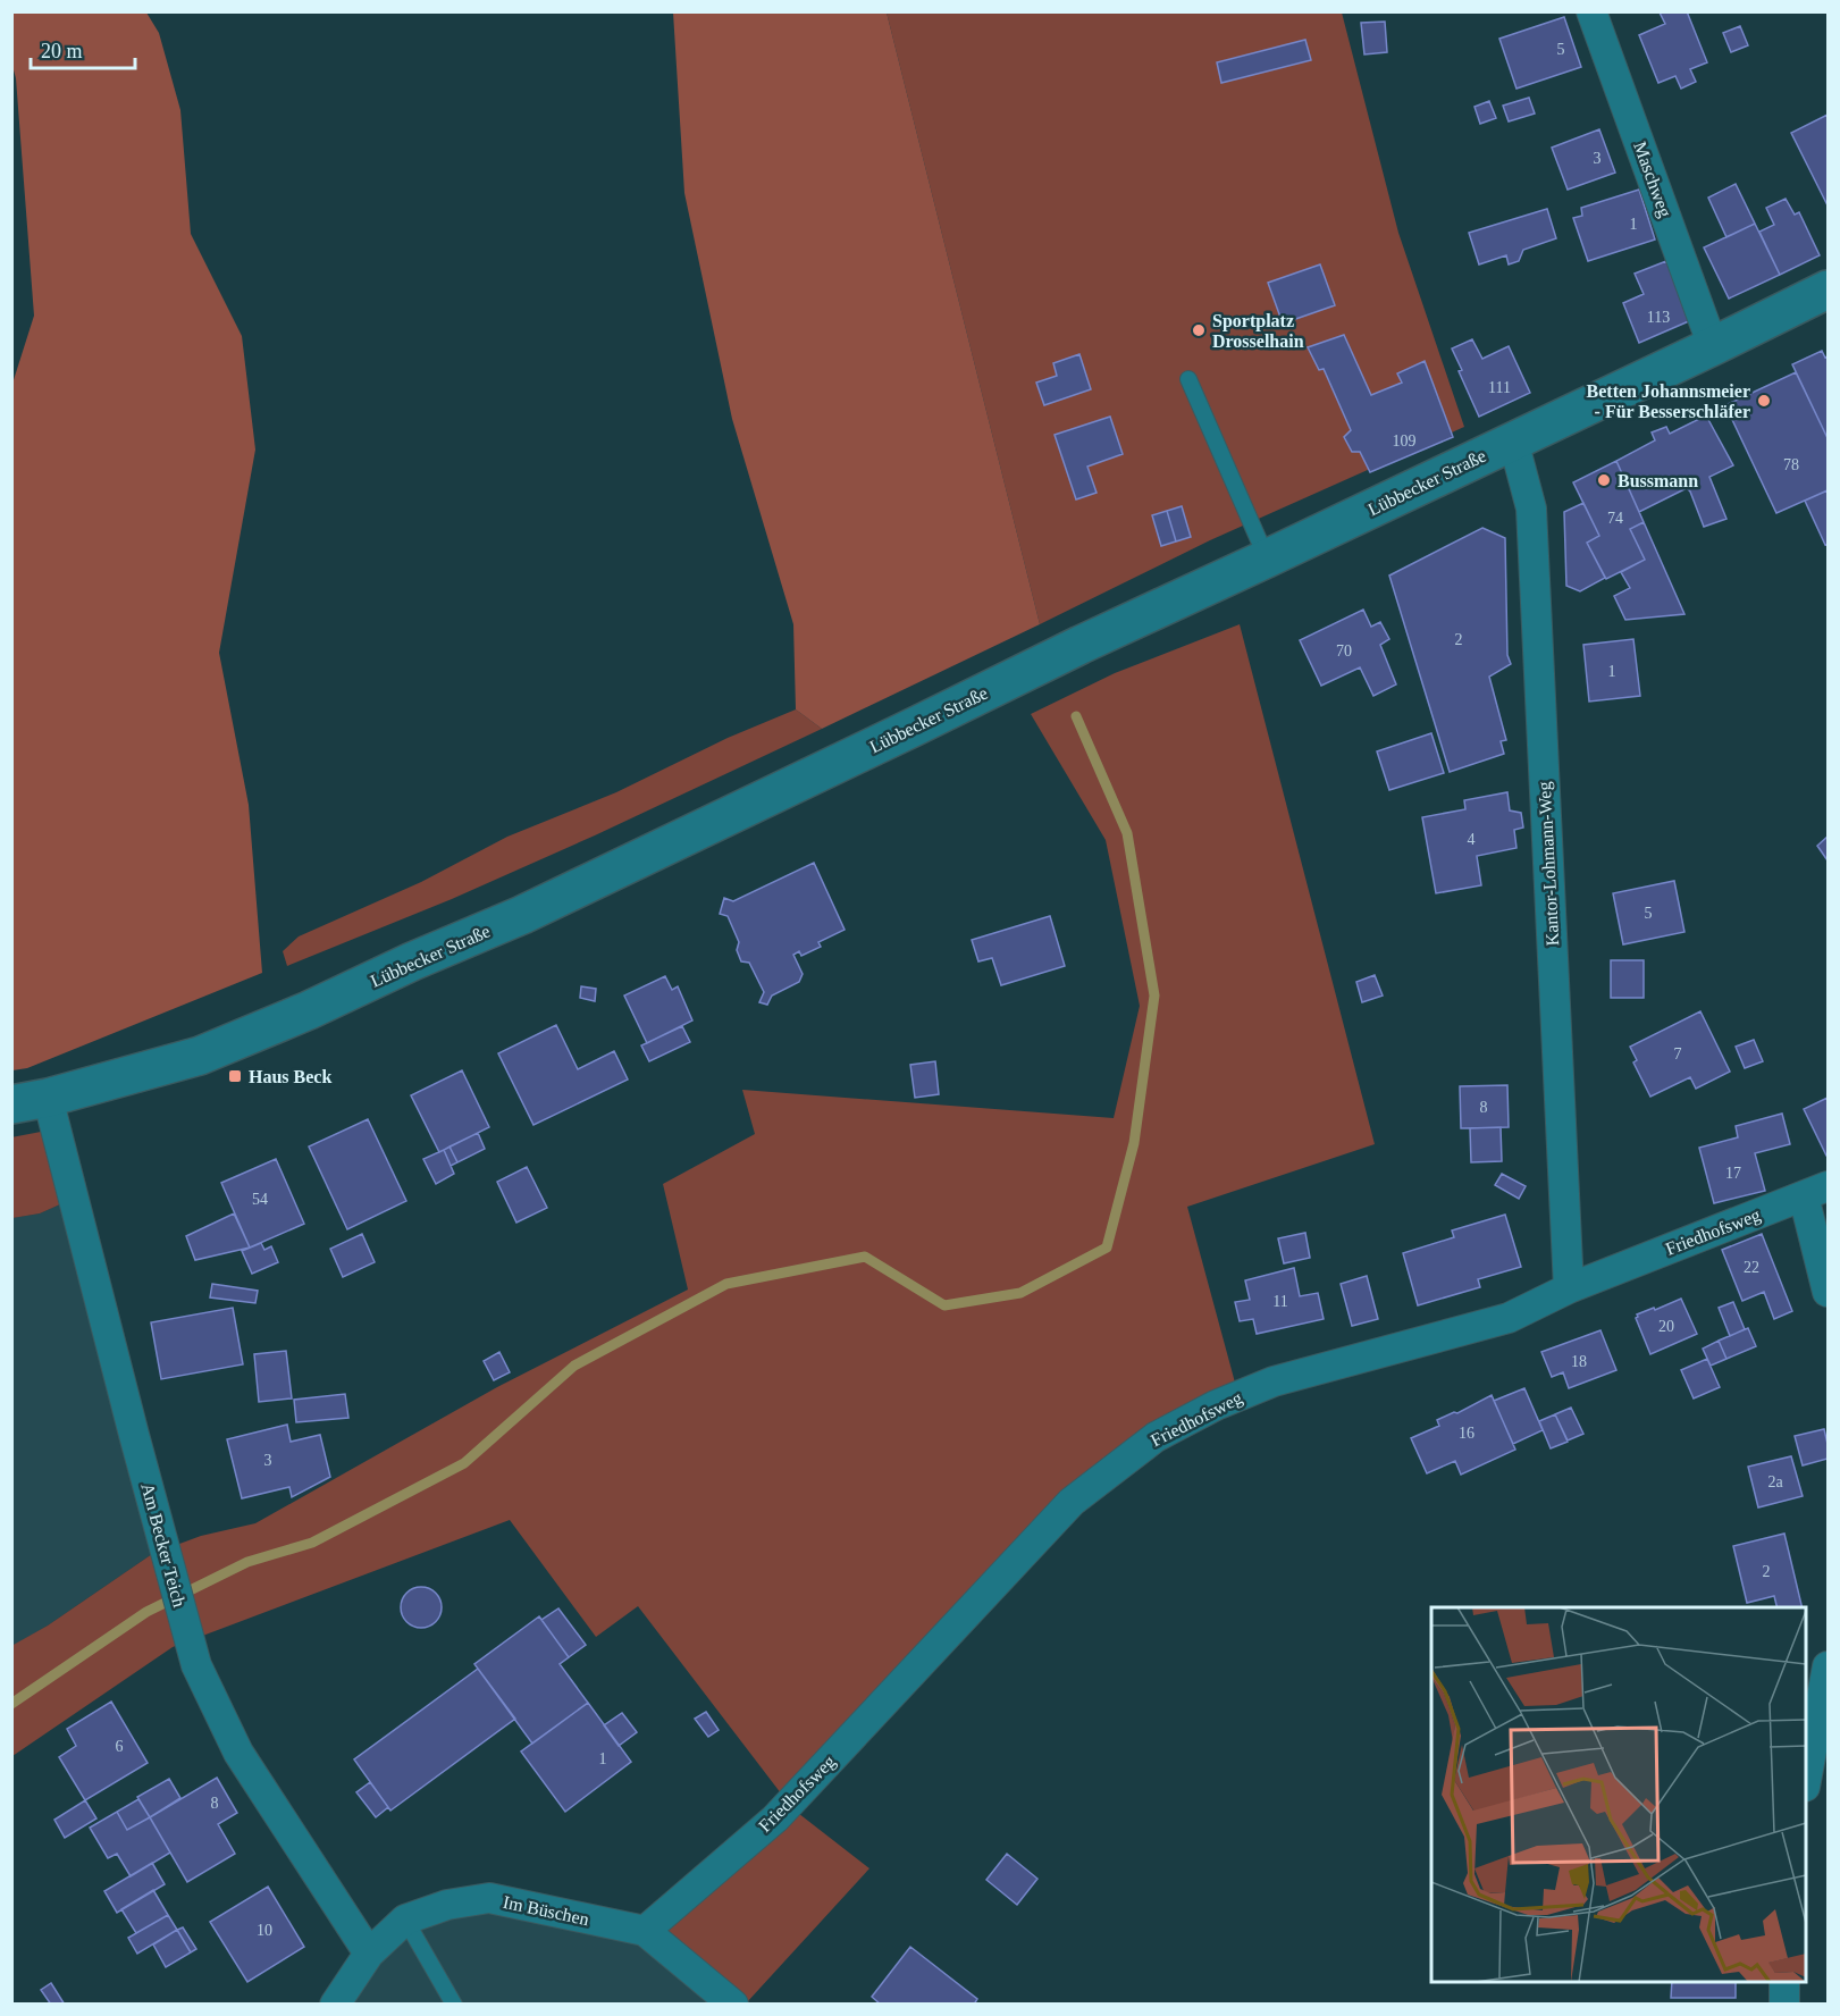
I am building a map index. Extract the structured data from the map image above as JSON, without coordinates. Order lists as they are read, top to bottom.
{
  "streets": {
    "main road": ["Lübbecker Straße"],
    "street": [
      "Maschweg",
      "Kantor-Lohmann-Weg",
      "Friedhofsweg",
      "Am Becker Teich",
      "Im Büschen"
    ]
  },
  "crossings": [
    ["Maschweg", "Lübbecker Straße"],
    ["Lübbecker Straße", "Kantor-Lohmann-Weg"],
    ["Lübbecker Straße", "Am Becker Teich"],
    ["Kantor-Lohmann-Weg", "Friedhofsweg"],
    ["Friedhofsweg", "Im Büschen"],
    ["Am Becker Teich", "Im Büschen"]
  ],
  "places": {
    "other": ["Sportplatz Drosselhain", "Betten Johannsmeier - Für Besserschläfer", "Bussmann"],
    "transit": ["Haus Beck"]
  },
  "house_numbers": [
    "5",
    "3",
    "1",
    "113",
    "111",
    "109",
    "78",
    "74",
    "2",
    "70",
    "1",
    "4",
    "5",
    "7",
    "8",
    "17",
    "54",
    "22",
    "11",
    "20",
    "18",
    "16",
    "3",
    "2a",
    "2",
    "6",
    "1",
    "8",
    "10"
  ],
  "scale_bar": "20 m"
}
